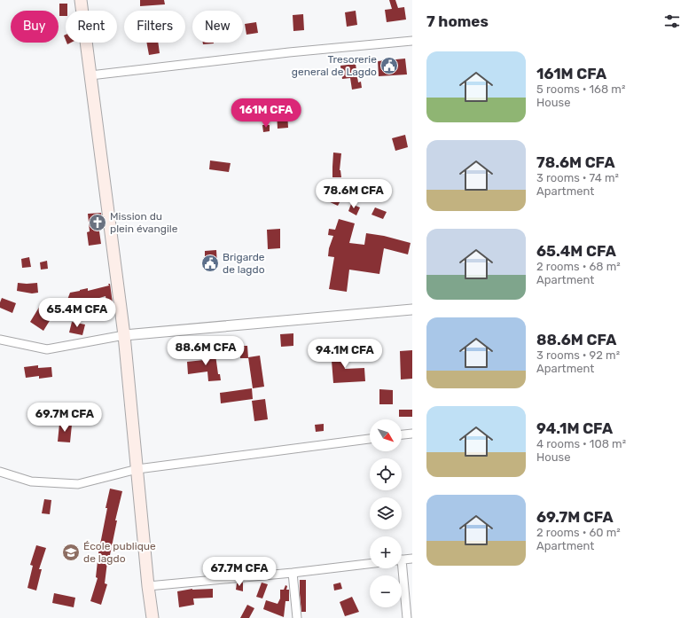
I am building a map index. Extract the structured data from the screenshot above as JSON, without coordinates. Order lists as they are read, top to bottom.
{
  "places": {
    "public building": ["Tresorerie general de Lagdo", "Brigarde de lagdo"],
    "church": ["Mission du plein évangile"],
    "school or university": ["École publique de lagdo"]
  },
  "north": "bottom right",
  "page": {
    "heading": "7 homes",
    "chip": [
      "Buy",
      "Rent",
      "Filters",
      "New"
    ],
    "list": [
      {
        "name": "161M CFA",
        "note": "5 rooms · 168 m² · House"
      },
      {
        "name": "78.6M CFA",
        "note": "3 rooms · 74 m² · Apartment"
      },
      {
        "name": "65.4M CFA",
        "note": "2 rooms · 68 m² · Apartment"
      },
      {
        "name": "88.6M CFA",
        "note": "3 rooms · 92 m² · Apartment"
      },
      {
        "name": "94.1M CFA",
        "note": "4 rooms · 108 m² · House"
      },
      {
        "name": "69.7M CFA",
        "note": "2 rooms · 60 m² · Apartment"
      }
    ],
    "price": [
      "161M CFA",
      "78.6M CFA",
      "65.4M CFA",
      "88.6M CFA",
      "94.1M CFA",
      "69.7M CFA",
      "67.7M CFA"
    ],
    "map_buttons": ["+", "−"]
  }
}
